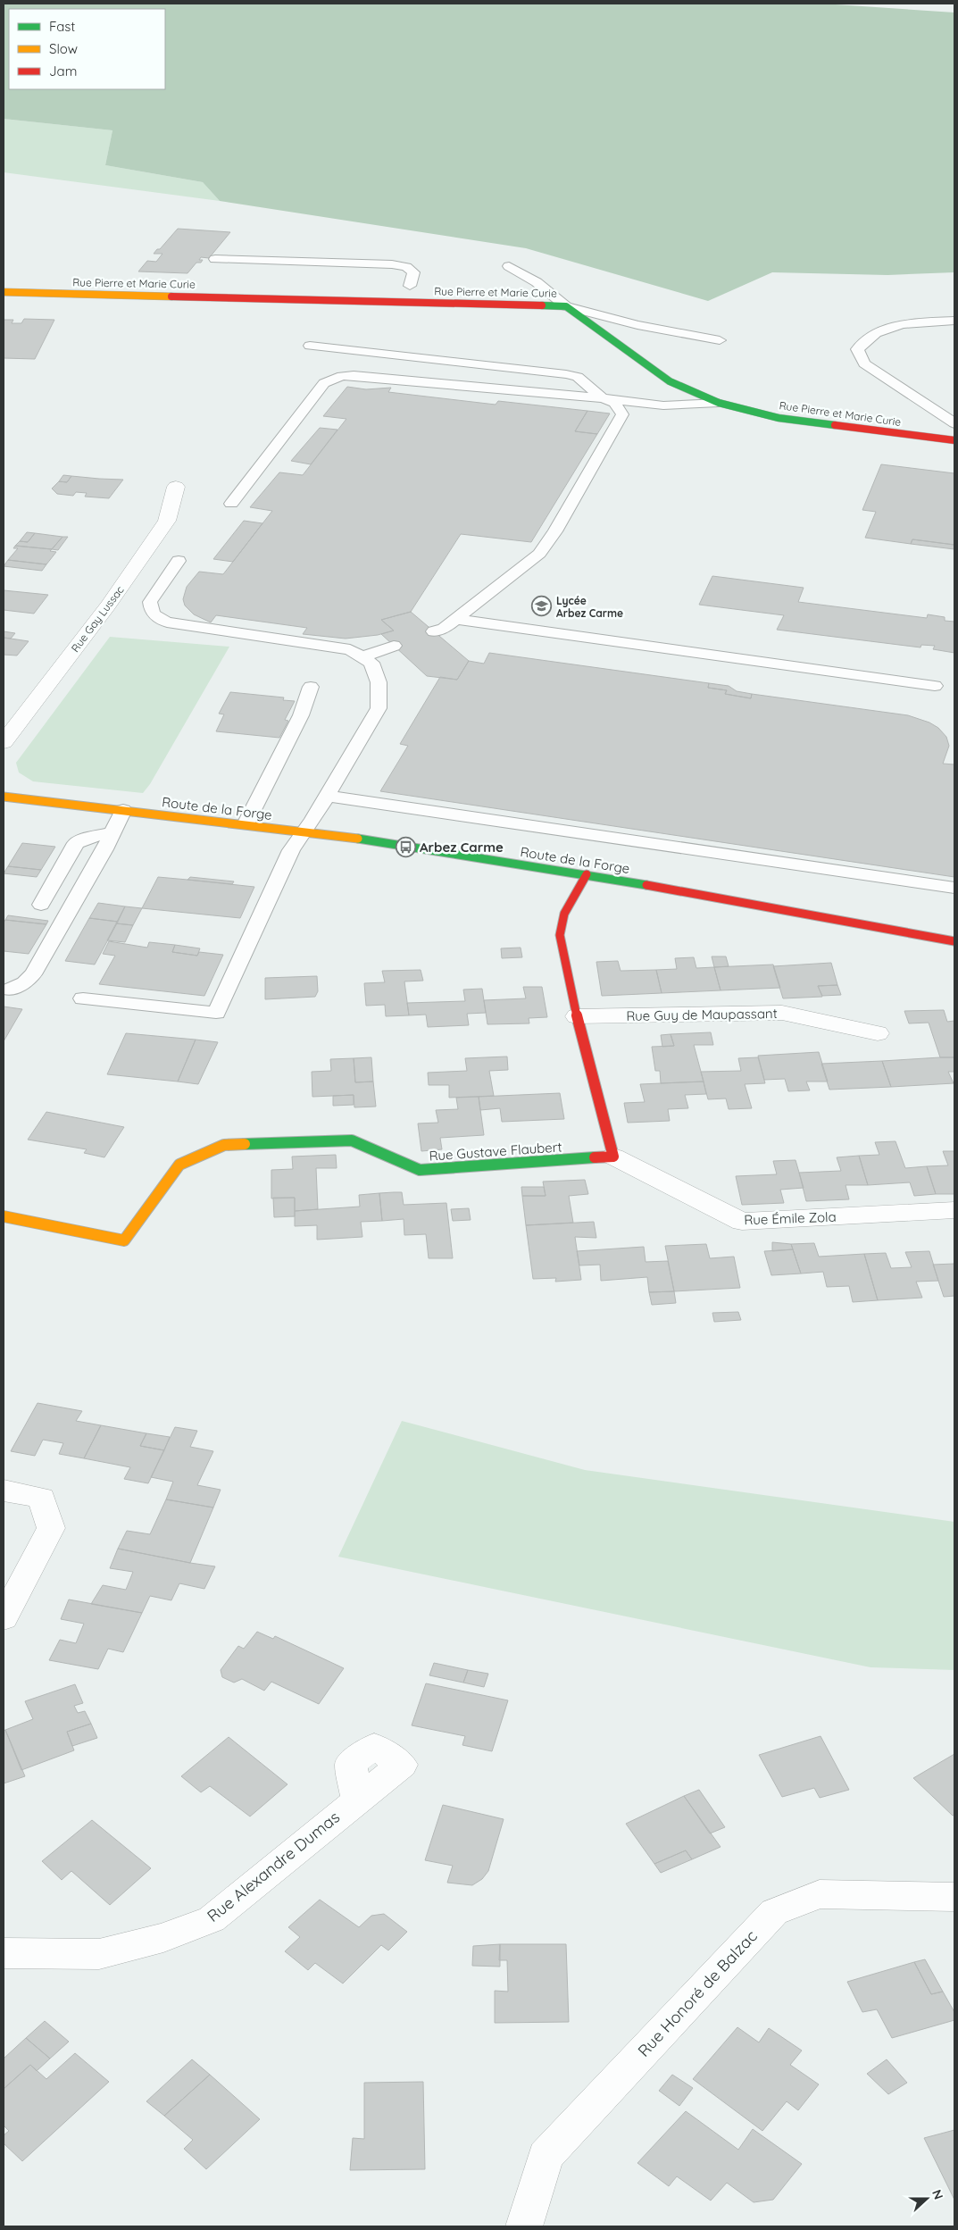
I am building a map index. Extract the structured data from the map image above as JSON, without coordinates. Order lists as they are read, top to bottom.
{
  "streets": {
    "street": [
      "Rue Pierre et Marie Curie",
      "Rue Gay Lussac",
      "Route de la Forge",
      "Rue Guy de Maupassant",
      "Rue Gustave Flaubert",
      "Rue Émile Zola",
      "Rue Alexandre Dumas",
      "Rue Honoré de Balzac"
    ]
  },
  "crossings": [
    ["Rue Gustave Flaubert", "Rue Émile Zola"]
  ],
  "places": {
    "school or university": ["Lycée Arbez Carme"],
    "bus stop": ["Arbez Carme"]
  },
  "legend": ["Fast", "Slow", "Jam"],
  "north": "right"
}
